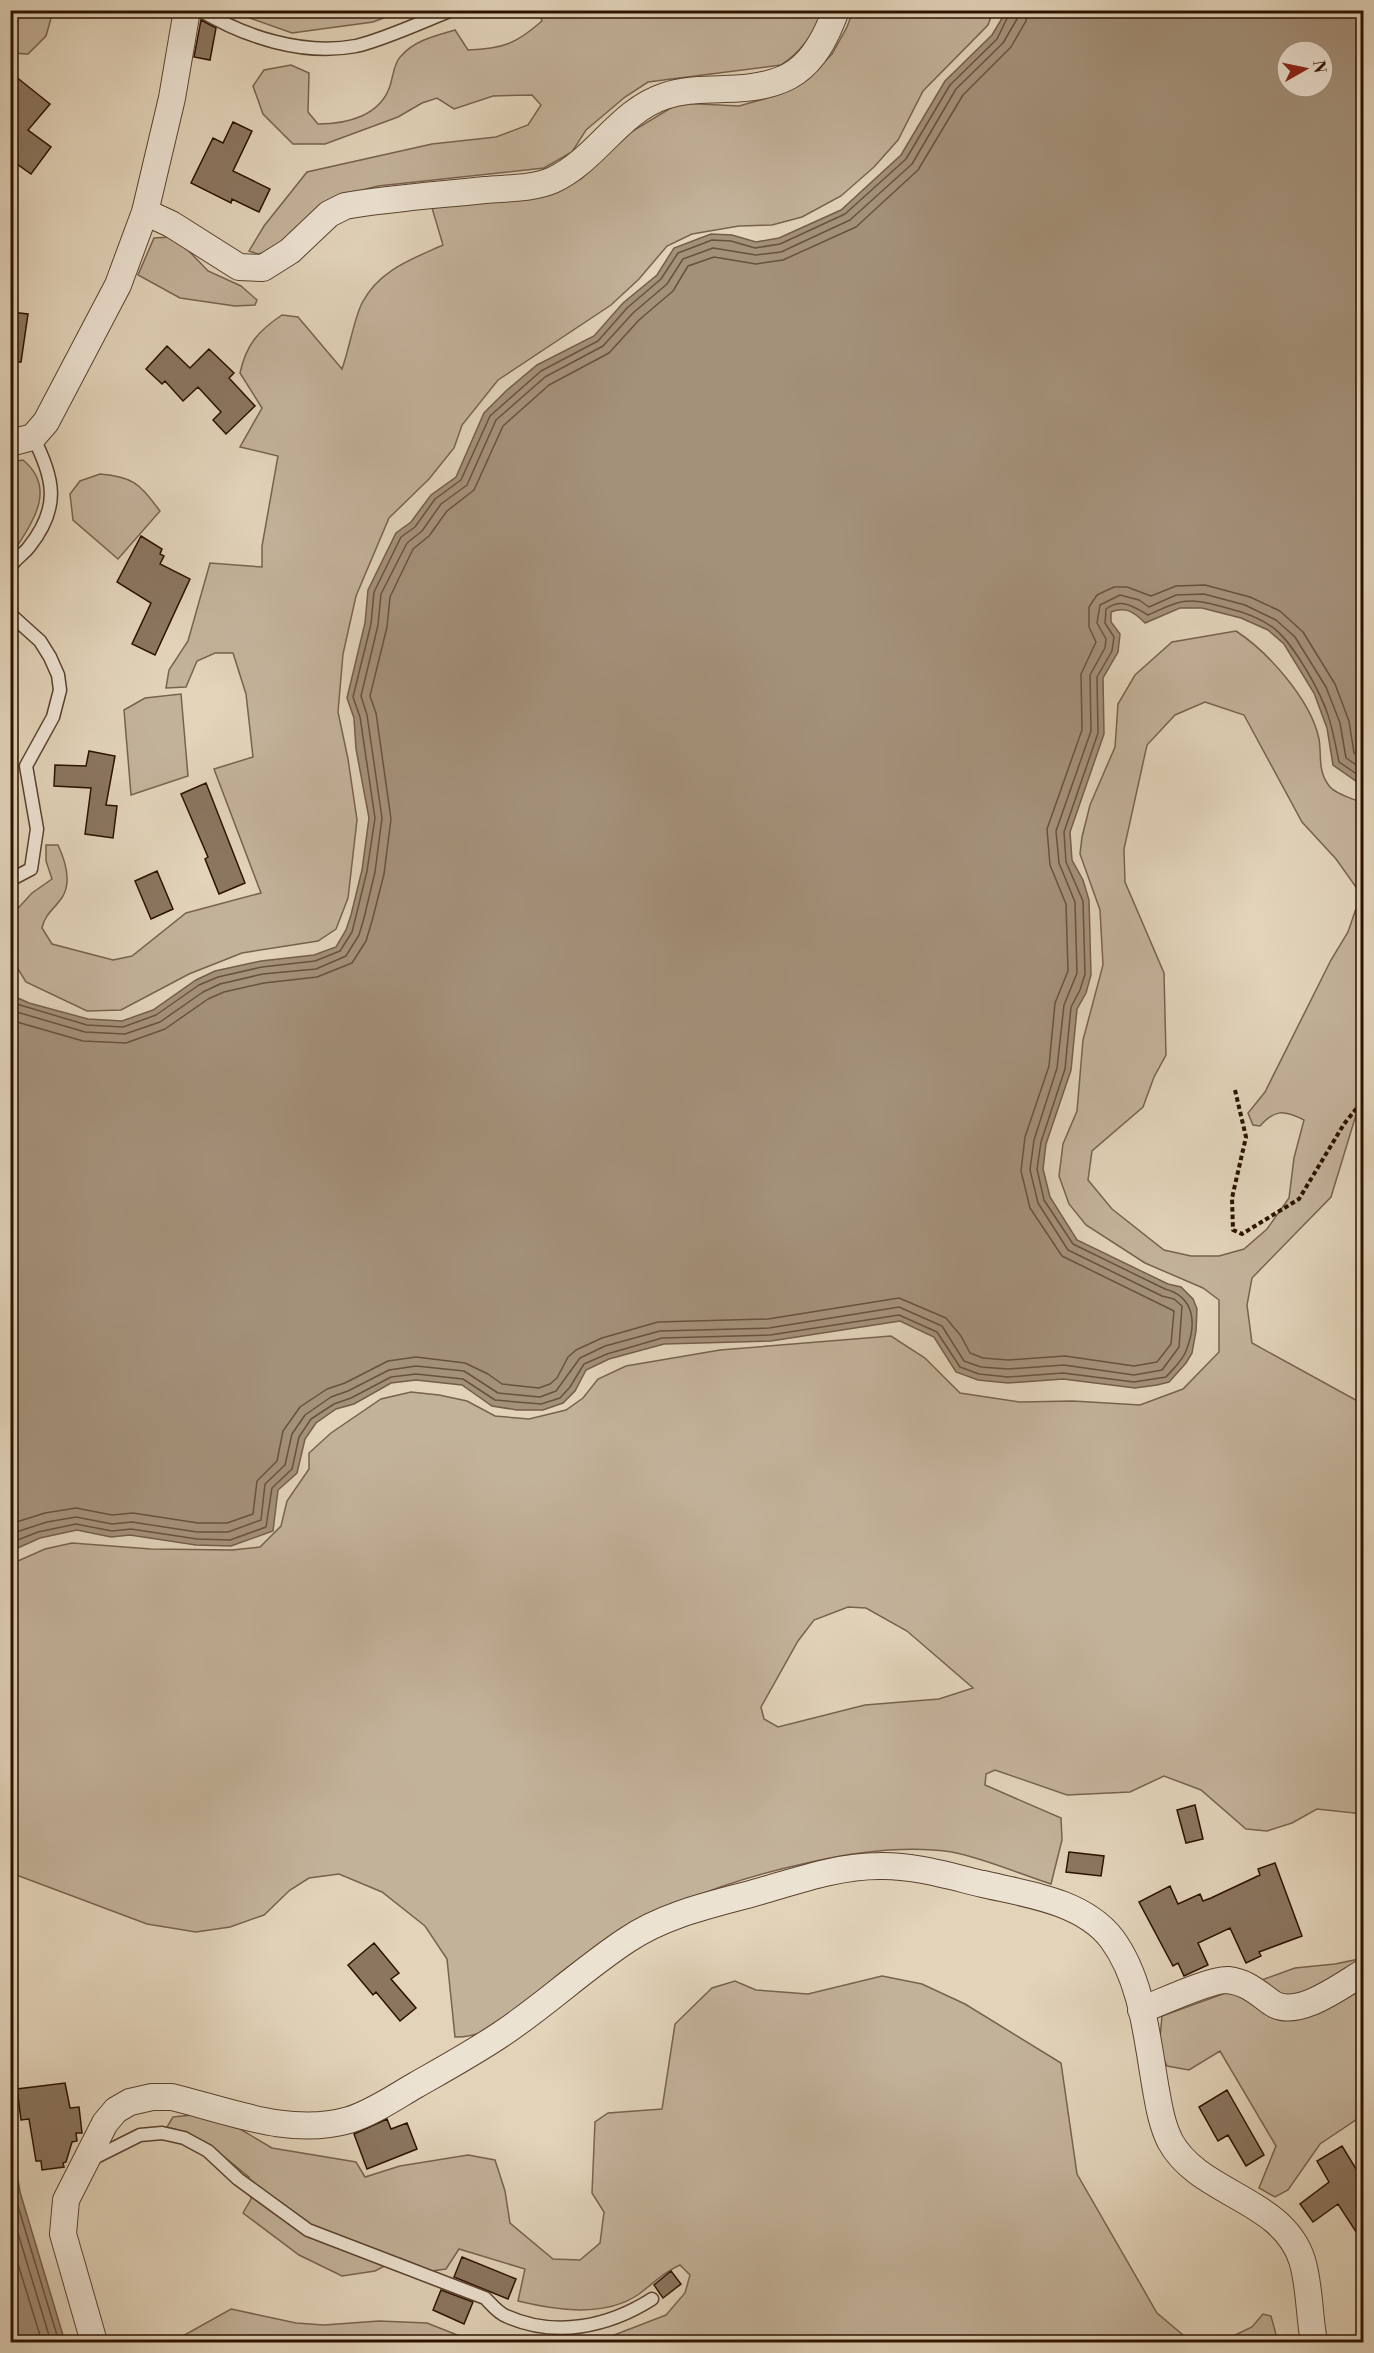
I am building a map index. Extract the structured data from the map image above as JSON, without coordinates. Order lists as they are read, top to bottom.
{
  "north": "right"
}
